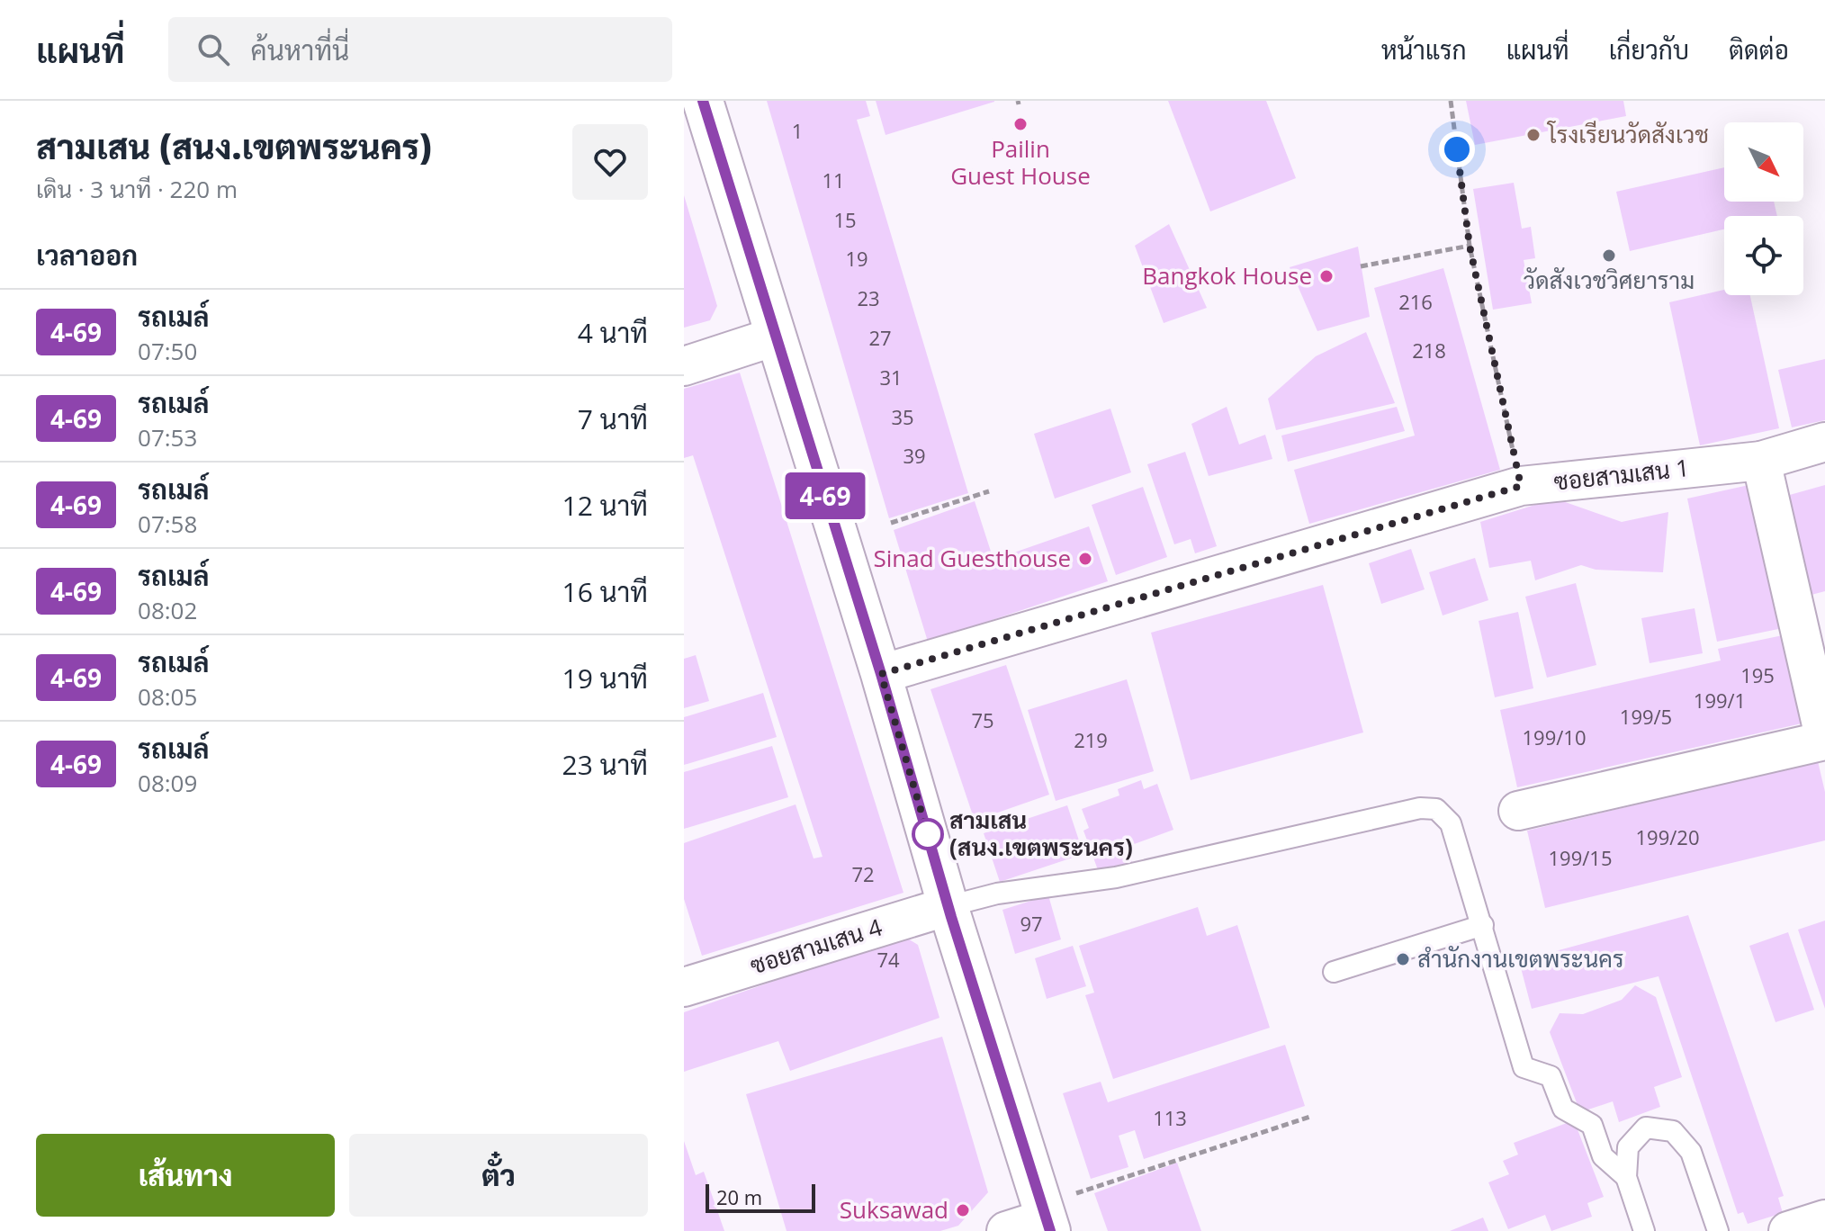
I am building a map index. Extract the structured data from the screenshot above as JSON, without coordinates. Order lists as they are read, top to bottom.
{
  "streets": {
    "street": ["ซอยสามเสน 1", "ซอยสามเสน 4"]
  },
  "places": [
    "Pailin Guest House",
    "โรงเรียนวัดสังเวช",
    "วัดสังเวชวิศยาราม",
    "Bangkok House",
    "Sinad Guesthouse",
    "สามเสน (สนง.เขตพระนคร)",
    "สำนักงานเขตพระนคร",
    "Suksawad"
  ],
  "lines": ["bus line 4-69"],
  "house_numbers": [
    "1",
    "11",
    "15",
    "19",
    "23",
    "216",
    "27",
    "218",
    "31",
    "35",
    "39",
    "195",
    "199/1",
    "199/5",
    "75",
    "199/10",
    "219",
    "199/20",
    "199/15",
    "72",
    "97",
    "74",
    "113"
  ],
  "scale_bar": "20 m",
  "north": "bottom right",
  "page": {
    "header": "แผนที่",
    "search": "ค้นหาที่นี่",
    "nav": [
      "หน้าแรก",
      "แผนที่",
      "เกี่ยวกับ",
      "ติดต่อ"
    ],
    "heading": [
      ["สามเสน (สนง.เขตพระนคร)", "เดิน · 3 นาที · 220 m"],
      "เวลาออก"
    ],
    "on_map": "4-69",
    "list": [
      {
        "mark": "4-69",
        "name": "รถเมล์",
        "note": "07:50",
        "value": "4 นาที"
      },
      {
        "mark": "4-69",
        "name": "รถเมล์",
        "note": "07:53",
        "value": "7 นาที"
      },
      {
        "mark": "4-69",
        "name": "รถเมล์",
        "note": "07:58",
        "value": "12 นาที"
      },
      {
        "mark": "4-69",
        "name": "รถเมล์",
        "note": "08:02",
        "value": "16 นาที"
      },
      {
        "mark": "4-69",
        "name": "รถเมล์",
        "note": "08:05",
        "value": "19 นาที"
      },
      {
        "mark": "4-69",
        "name": "รถเมล์",
        "note": "08:09",
        "value": "23 นาที"
      }
    ],
    "buttons": ["เส้นทาง", "ตั๋ว"],
    "scale": "20 m"
  }
}
